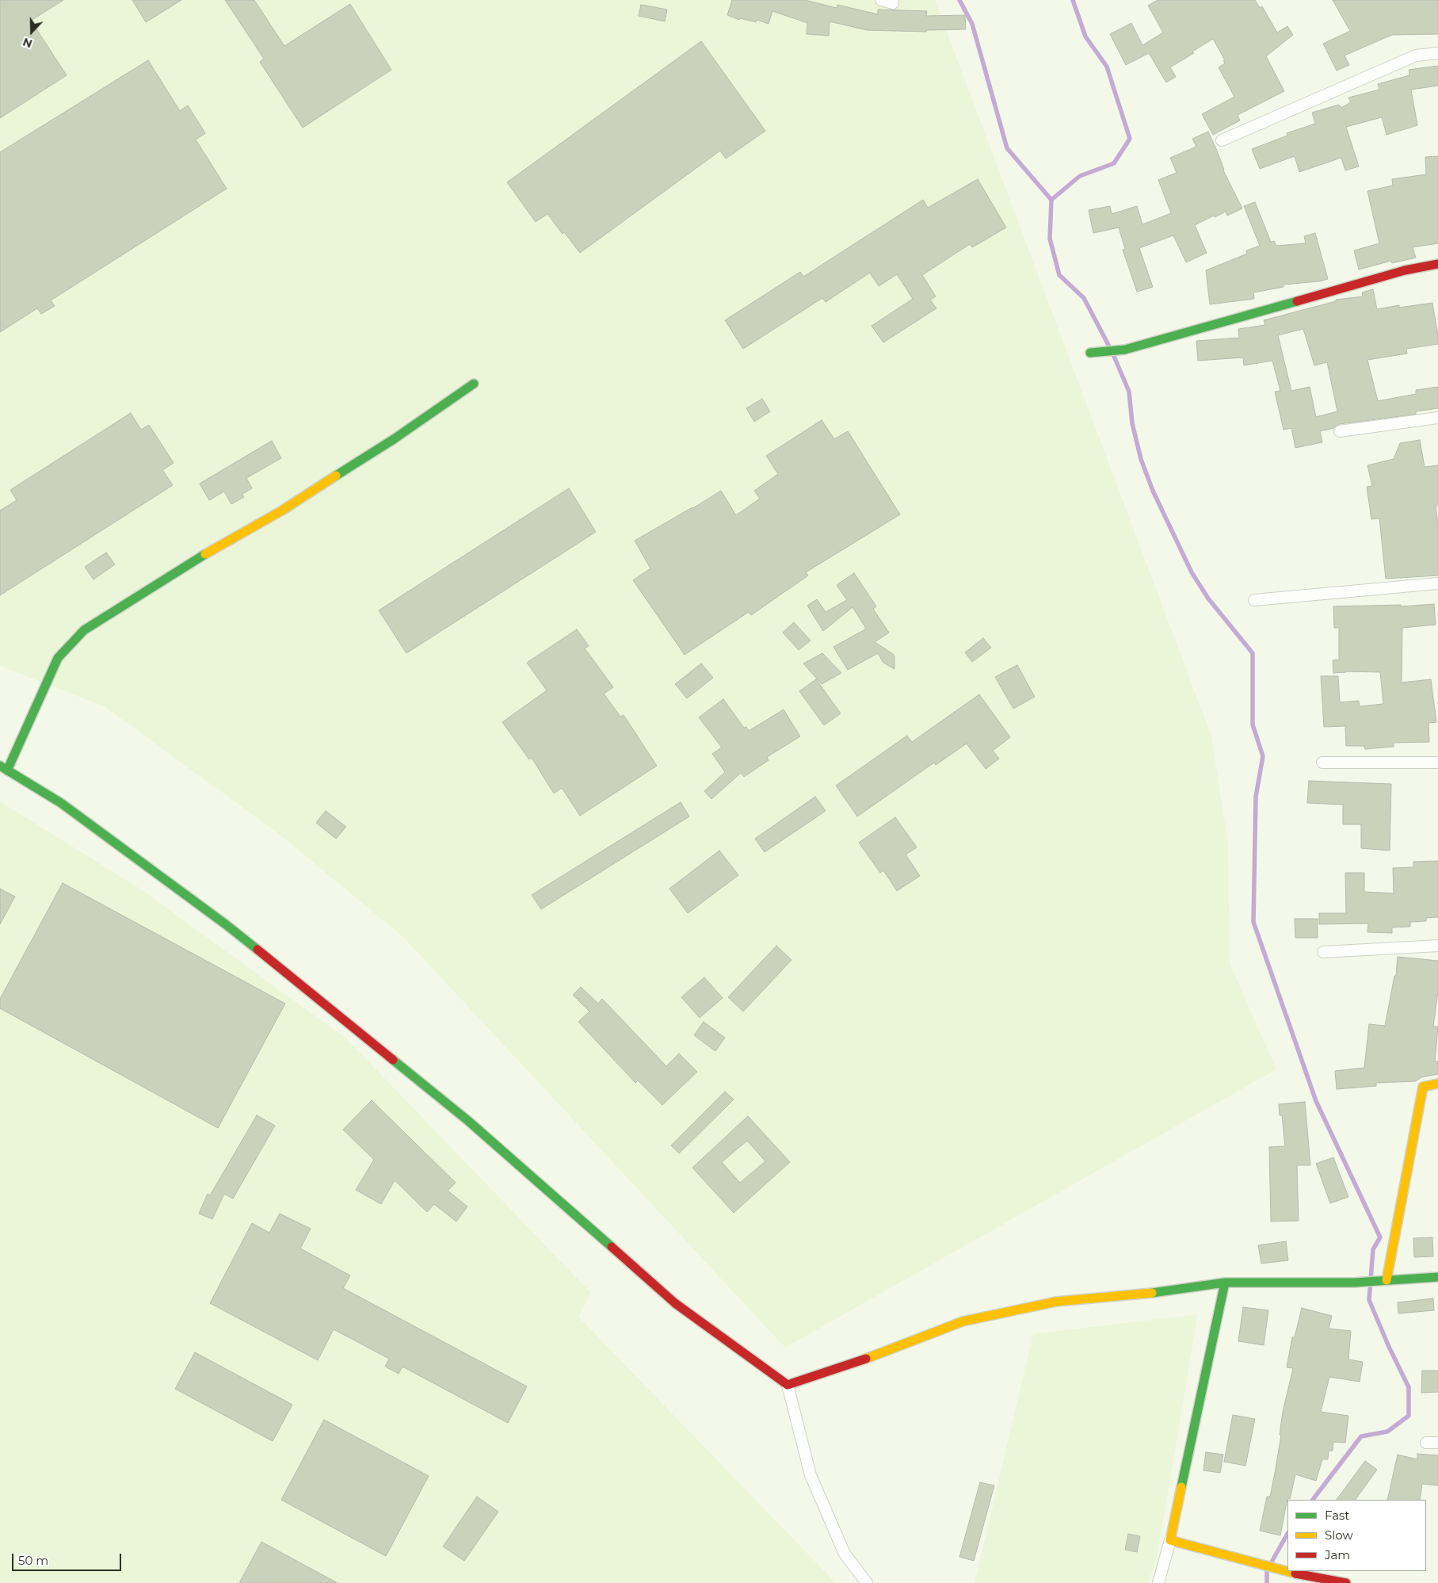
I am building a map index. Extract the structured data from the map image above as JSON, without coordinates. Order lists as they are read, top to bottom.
{
  "legend": ["Fast", "Slow", "Jam"],
  "scale_bar": "50 m",
  "north": "bottom"
}
